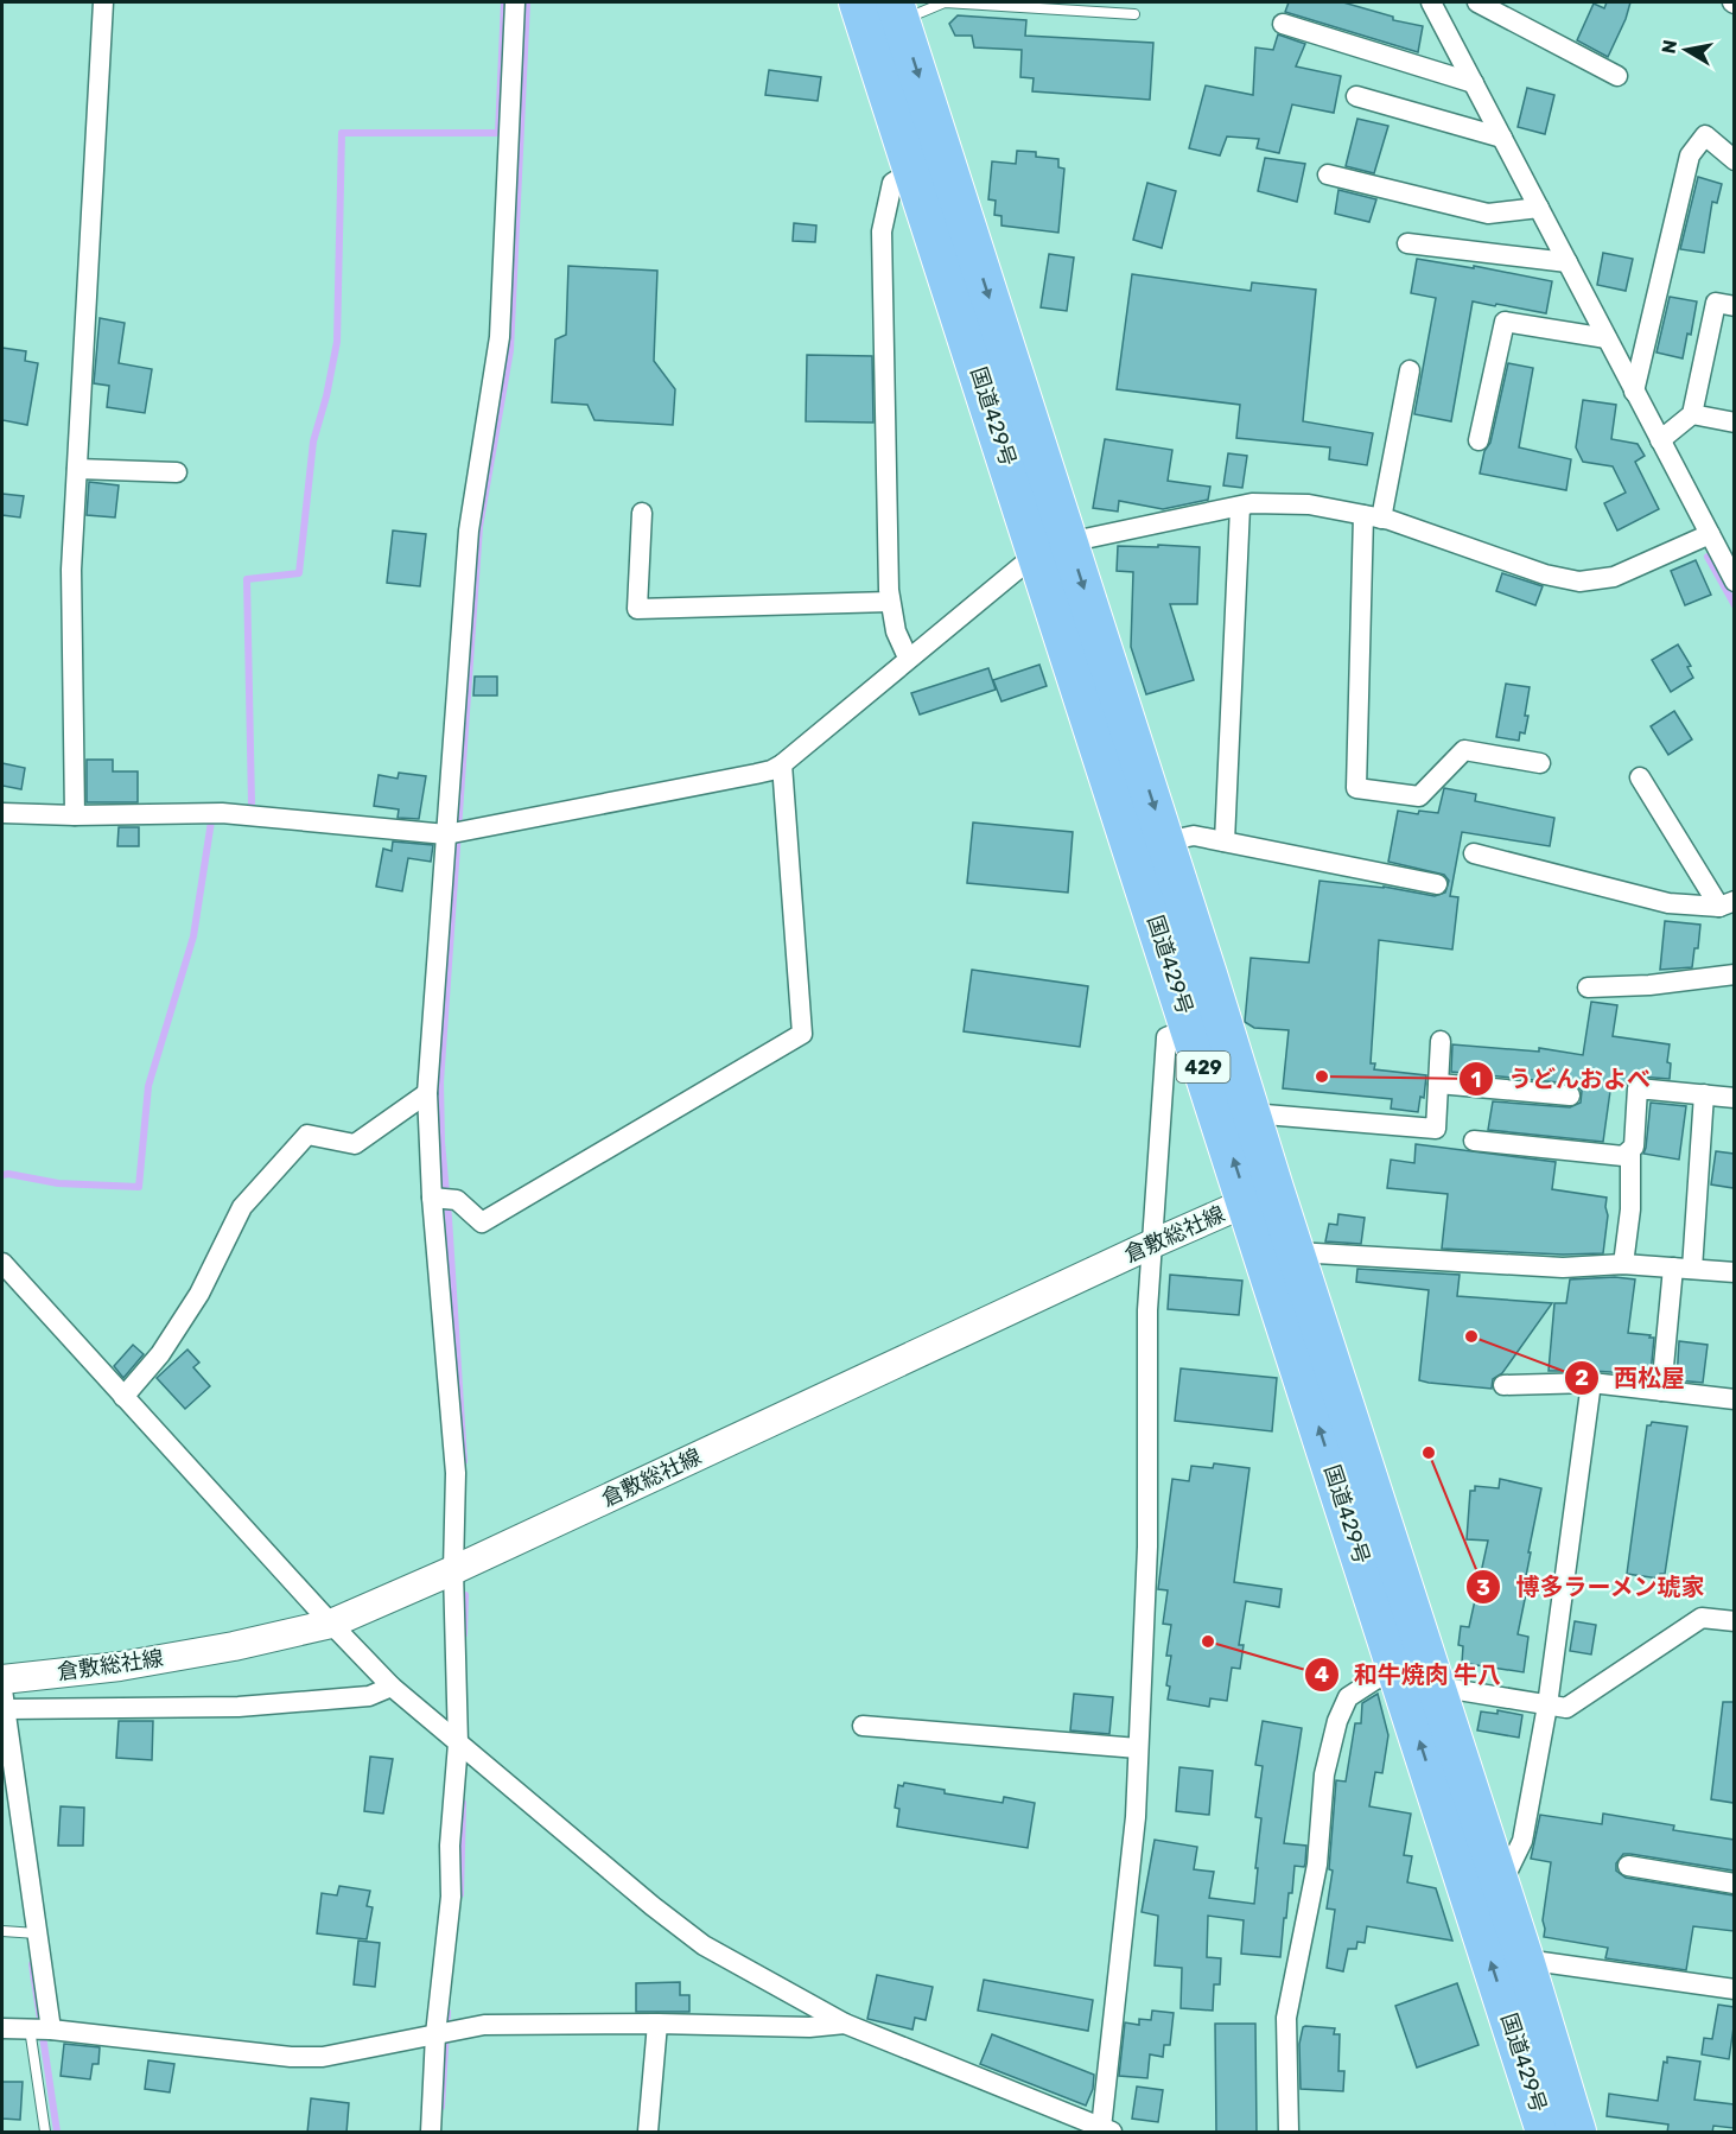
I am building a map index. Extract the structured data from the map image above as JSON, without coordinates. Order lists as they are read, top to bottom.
{
  "streets": {
    "highway": ["国道429号", "429"],
    "main road": ["倉敷総社線"]
  },
  "crossings": [
    ["国道429号", "倉敷総社線"]
  ],
  "places": [
    "うどんおよべ",
    "西松屋",
    "博多ラーメン琥家",
    "和牛焼肉 牛八"
  ],
  "north": "left"
}
